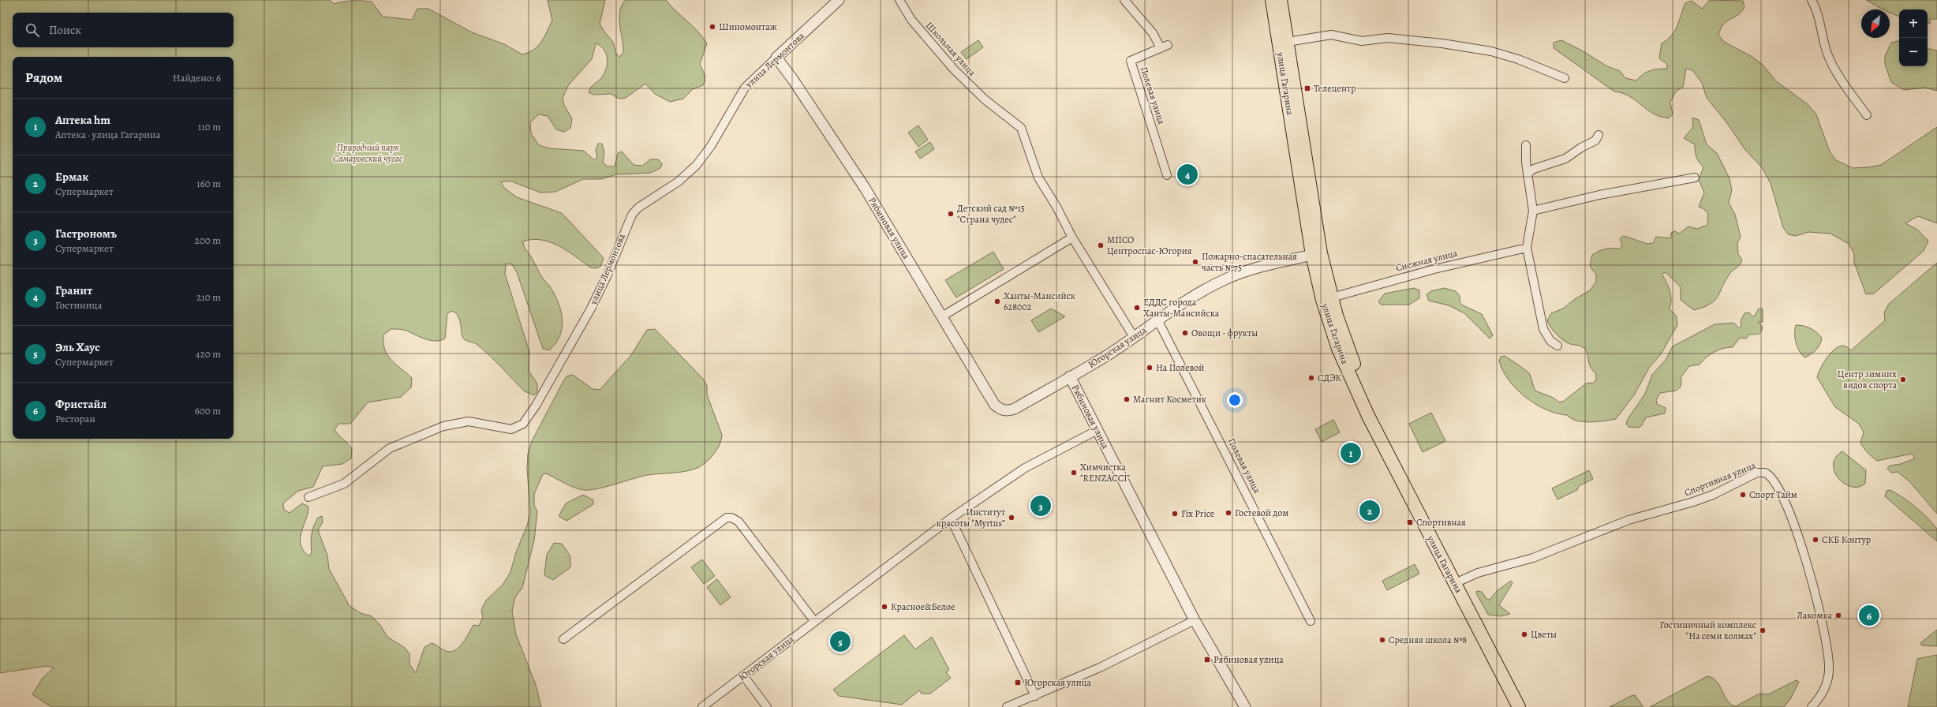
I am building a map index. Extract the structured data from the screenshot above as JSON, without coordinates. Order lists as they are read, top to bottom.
{
  "streets": {
    "main road": ["улица Гагарина"],
    "street": [
      "Школьная улица",
      "улица Лермонтова",
      "Полевая улица",
      "Рябиновая улица",
      "Снежная улица",
      "Югорская улица",
      "Спортивная улица"
    ]
  },
  "crossings": [
    ["улица Лермонтова", "Рябиновая улица"],
    ["улица Гагарина", "Снежная улица"],
    ["улица Гагарина", "Югорская улица"],
    ["улица Гагарина", "Спортивная улица"],
    ["Полевая улица", "Югорская улица"],
    ["Рябиновая улица", "Югорская улица"]
  ],
  "parks": ["Природный парк Самаровский чугас"],
  "places": {
    "other": [
      "Шиномонтаж",
      "Детский сад №15 \"Страна чудес\"",
      "МПСО Центроспас-Югория",
      "Пожарно-спасательная часть №75",
      "Ханты-Мансийск 628002",
      "ЕДДС города Ханты-Мансийска",
      "Овощи - фрукты",
      "На Полевой",
      "СДЭК",
      "Центр зимних видов спорта",
      "Магнит Косметик",
      "Химчистка \"RENZACCI\"",
      "Спорт Тайм",
      "Гостевой дом",
      "Fix Price",
      "Институт красоты \"Myrtus”",
      "СКБ Контур",
      "Красное&Белое",
      "Лакомка",
      "Гостиничный комплекс \"На семи холмах\"",
      "Цветы",
      "Средняя школа №8"
    ],
    "transit": [
      "Телецентр",
      "Спортивная",
      "Рябиновая улица",
      "Югорская улица"
    ]
  },
  "north": "bottom left",
  "page": {
    "map_buttons": ["+", "−"],
    "search": "Поиск",
    "heading": ["Рядом", "Найдено: 6"],
    "list": [
      {
        "mark": "1",
        "name": "Аптека hm",
        "note": "Аптека · улица Гагарина",
        "value": "110 m"
      },
      {
        "mark": "2",
        "name": "Ермак",
        "note": "Супермаркет",
        "value": "160 m"
      },
      {
        "mark": "3",
        "name": "Гастрономъ",
        "note": "Супермаркет",
        "value": "200 m"
      },
      {
        "mark": "4",
        "name": "Гранит",
        "note": "Гостиница",
        "value": "210 m"
      },
      {
        "mark": "5",
        "name": "Эль Хаус",
        "note": "Супермаркет",
        "value": "420 m"
      },
      {
        "mark": "6",
        "name": "Фристайл",
        "note": "Ресторан",
        "value": "600 m"
      }
    ],
    "pins": [
      "4",
      "1",
      "3",
      "2",
      "6",
      "5"
    ]
  }
}
